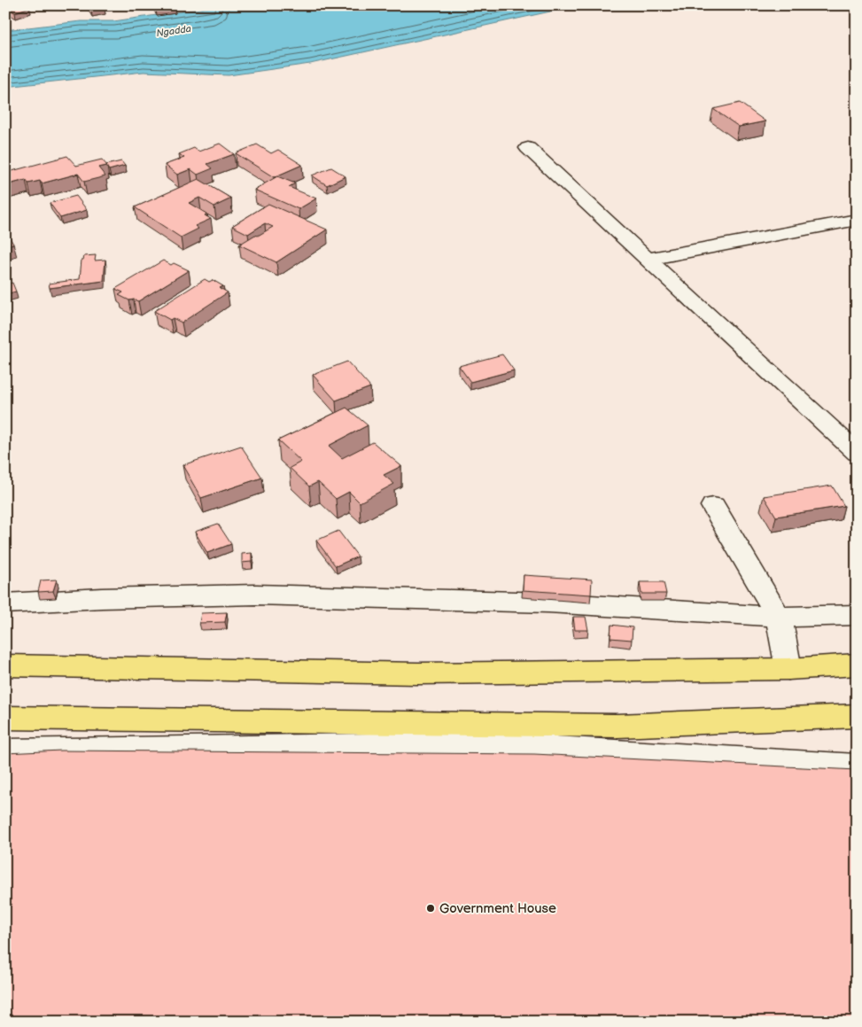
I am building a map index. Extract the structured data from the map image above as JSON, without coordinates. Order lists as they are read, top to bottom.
{
  "water": ["Ngadda"],
  "places": ["Government House"]
}
